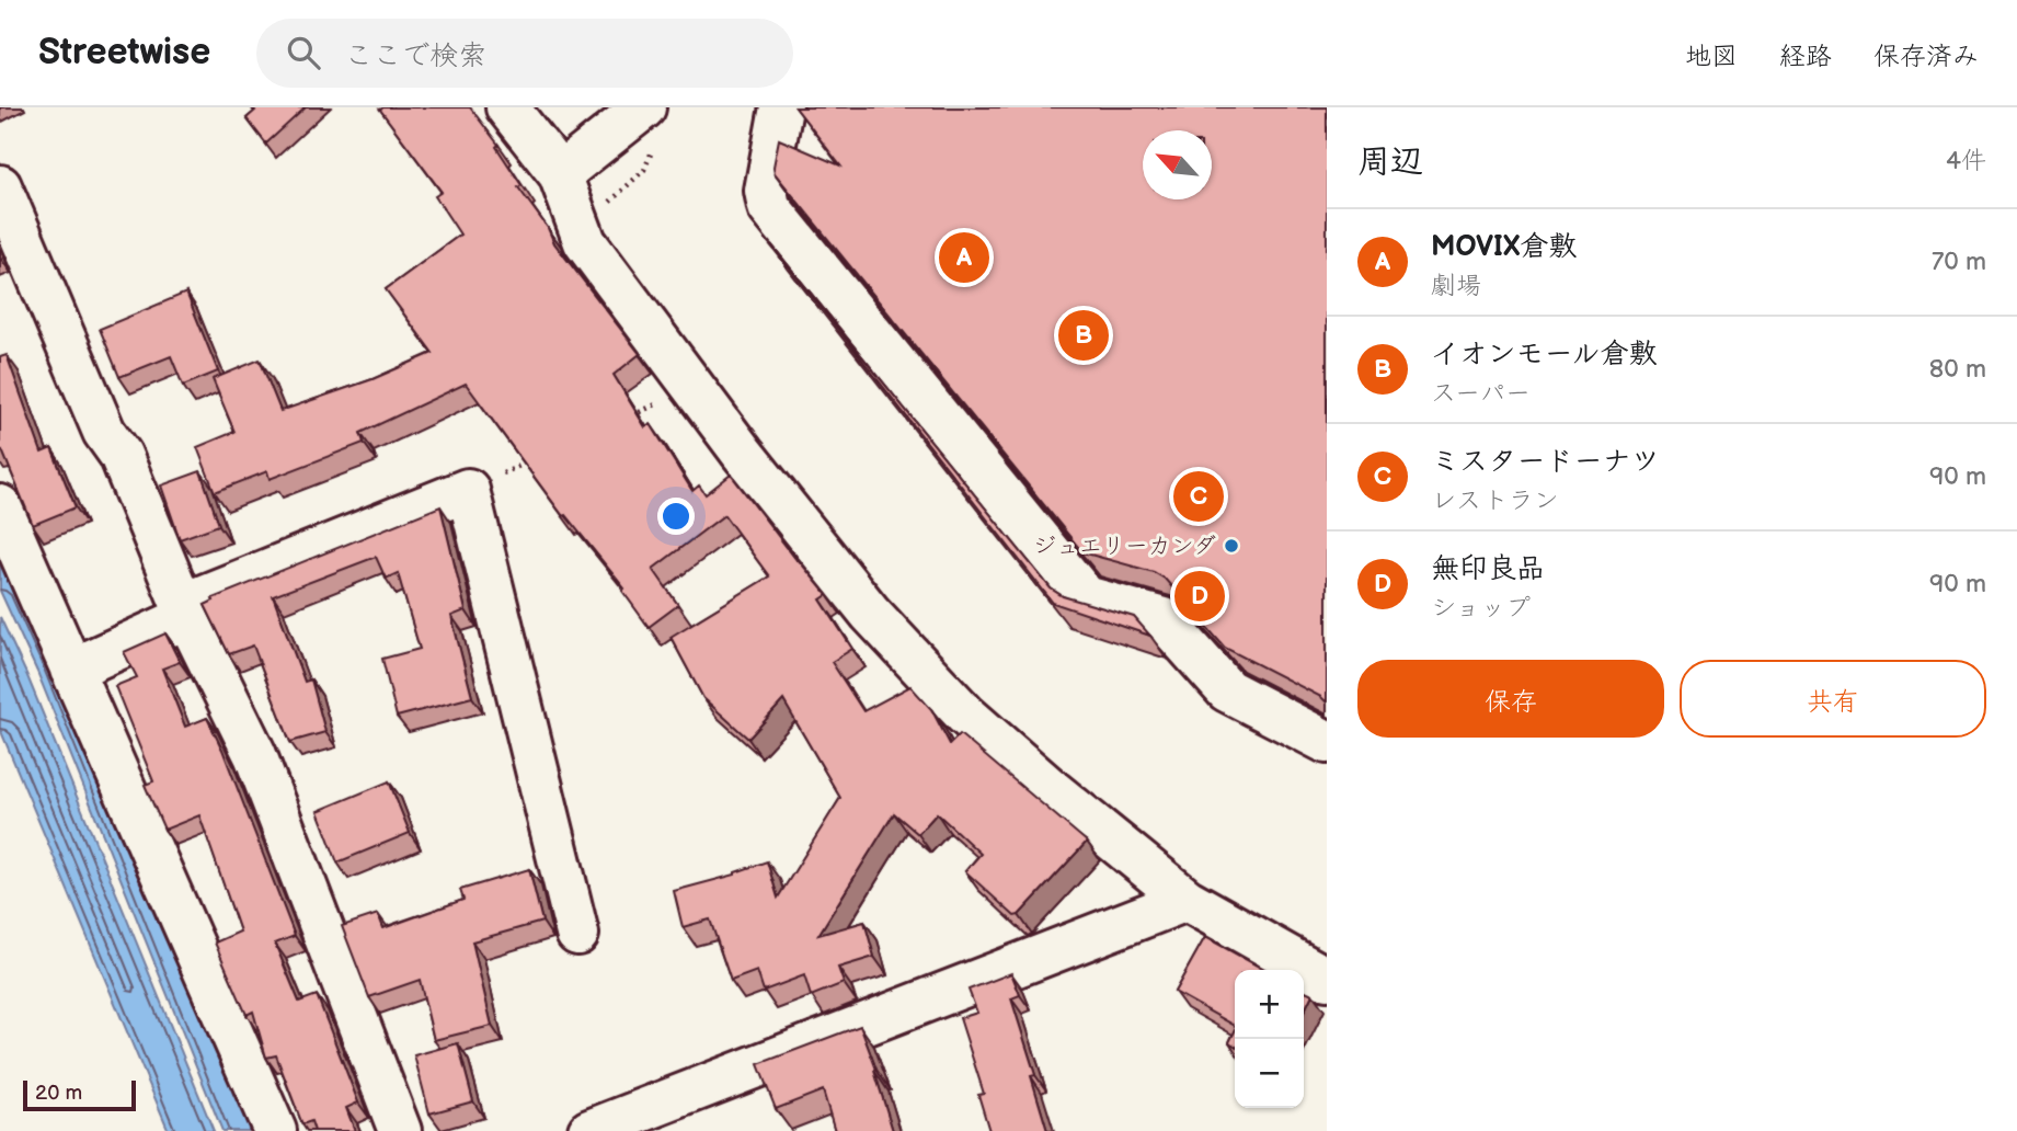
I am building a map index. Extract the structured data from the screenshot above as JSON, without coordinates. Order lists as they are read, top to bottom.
{
  "places": ["ジュエリーカンダ"],
  "scale_bar": "20 m",
  "north": "top left",
  "page": {
    "header": "Streetwise",
    "search": "ここで検索",
    "nav": ["地図", "経路", "保存済み"],
    "heading": ["周辺", "4件"],
    "list": [
      {
        "mark": "A",
        "name": "MOVIX倉敷",
        "note": "劇場",
        "value": "70 m"
      },
      {
        "mark": "B",
        "name": "イオンモール倉敷",
        "note": "スーパー",
        "value": "80 m"
      },
      {
        "mark": "C",
        "name": "ミスタードーナツ",
        "note": "レストラン",
        "value": "90 m"
      },
      {
        "mark": "D",
        "name": "無印良品",
        "note": "ショップ",
        "value": "90 m"
      }
    ],
    "pins": [
      "A",
      "B",
      "C",
      "D"
    ],
    "buttons": ["保存", "共有"],
    "map_buttons": ["+", "−"],
    "scale": "20 m"
  }
}
